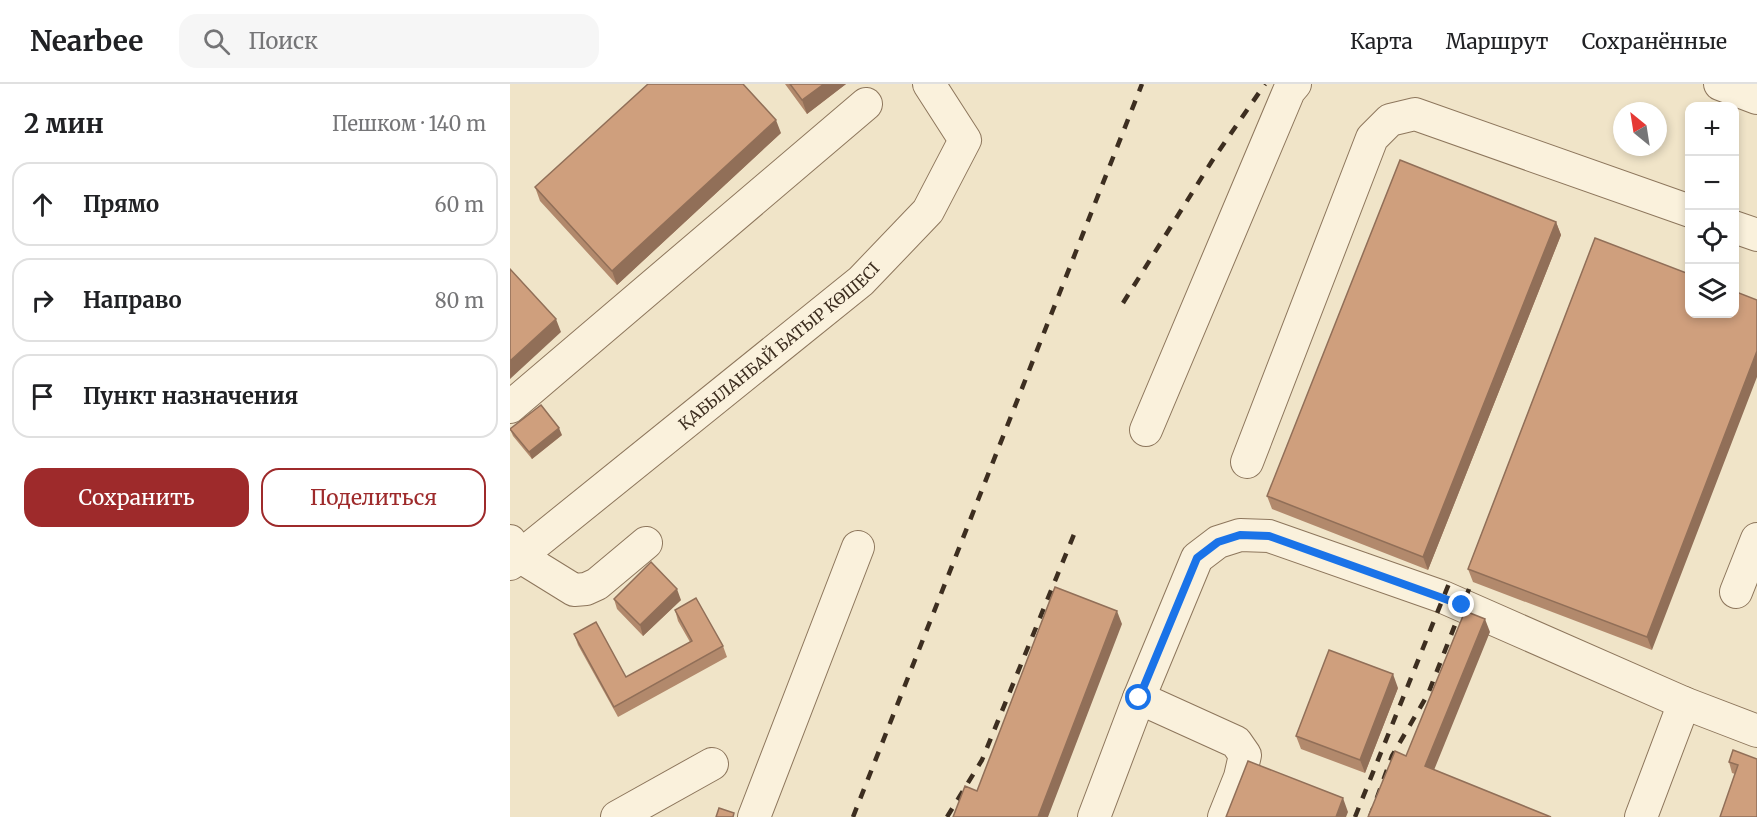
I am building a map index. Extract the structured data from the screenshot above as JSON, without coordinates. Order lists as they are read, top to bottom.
{
  "streets": {
    "street": ["ҚАБЫЛАНБАЙ БАТЫР КӨШЕСІ"]
  },
  "north": "top left",
  "page": {
    "header": "Nearbee",
    "search": "Поиск",
    "nav": ["Карта", "Маршрут", "Сохранённые"],
    "heading": ["2 мин", "Пешком · 140 m"],
    "map_buttons": ["+", "−"],
    "list": [
      ["Прямо", "60 m"],
      ["Направо", "80 m"],
      "Пункт назначения"
    ],
    "buttons": ["Сохранить", "Поделиться"]
  }
}
